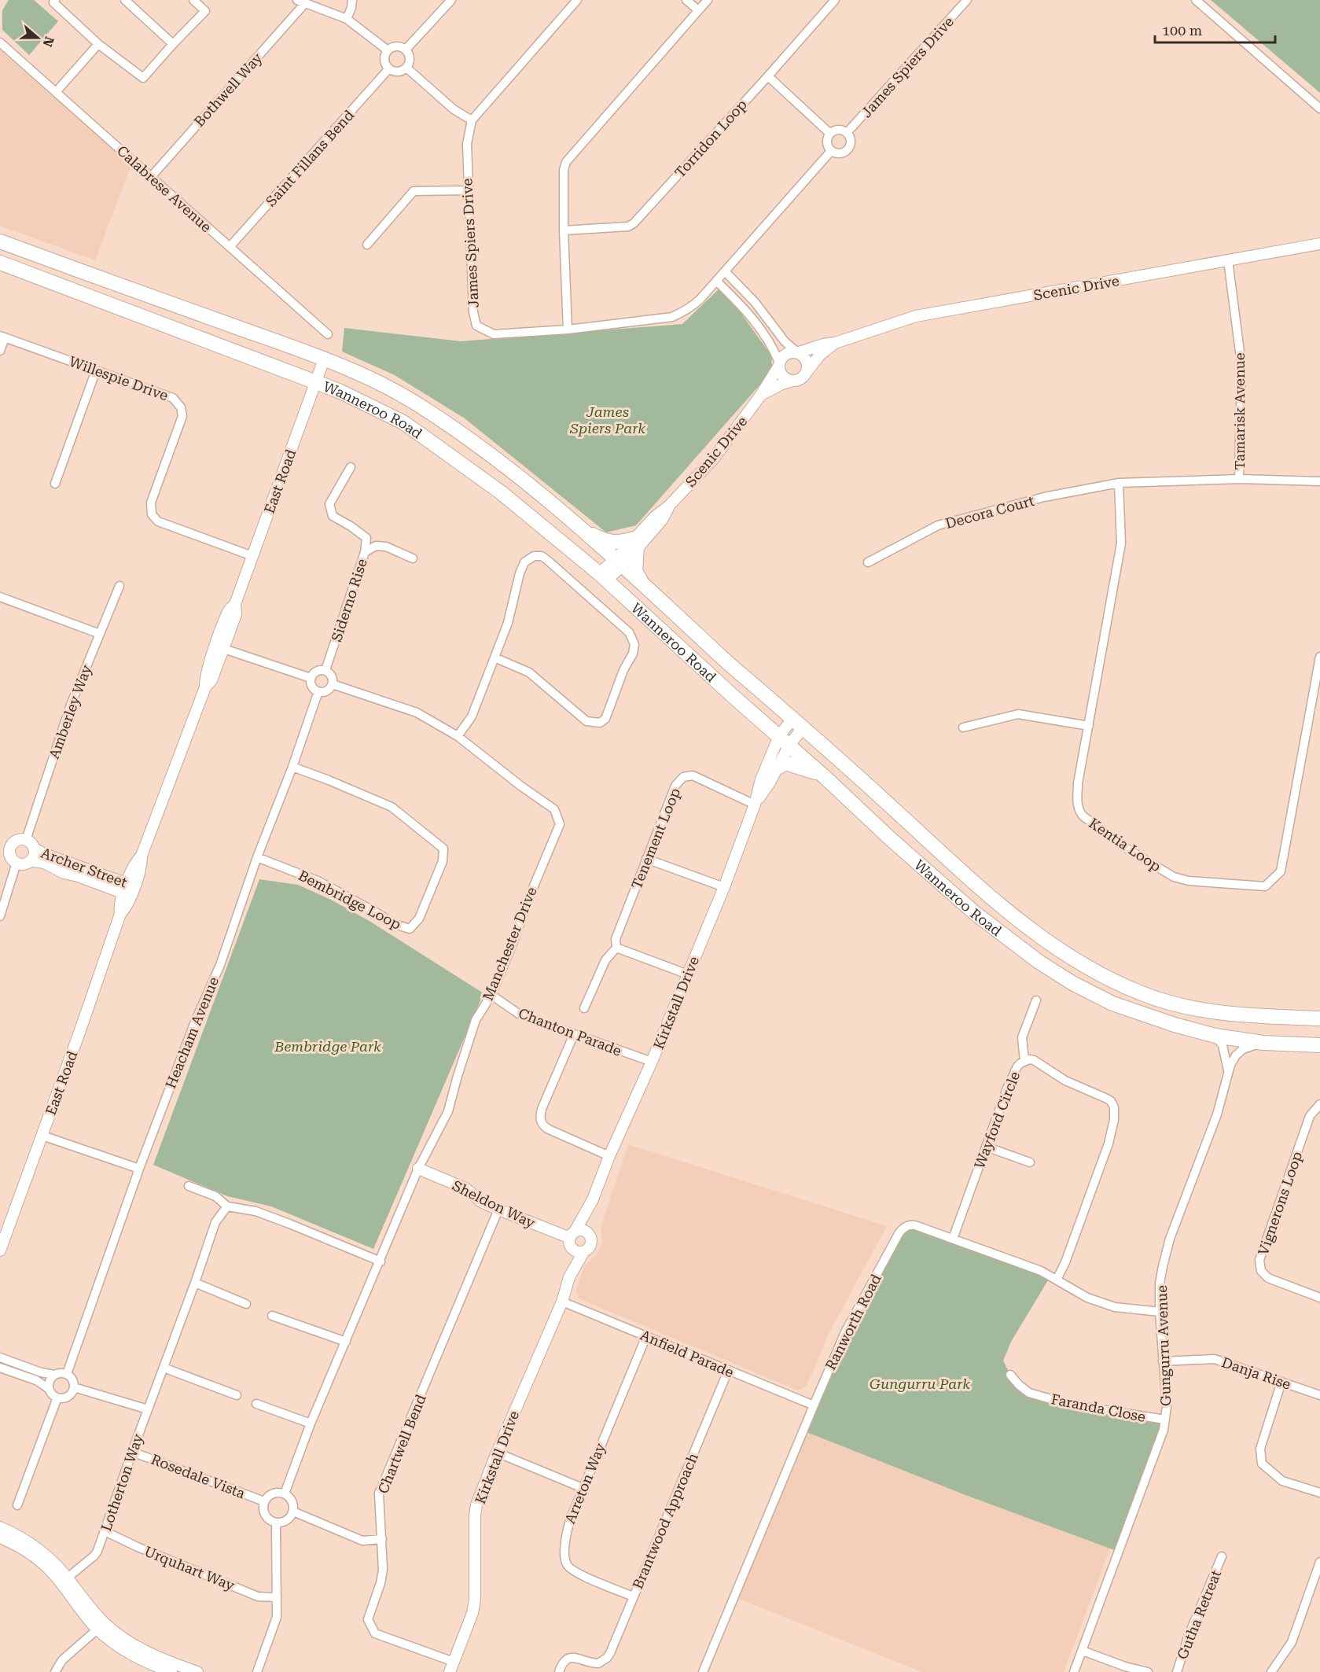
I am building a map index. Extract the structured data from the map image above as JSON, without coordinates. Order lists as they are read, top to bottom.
{
  "streets": {
    "highway": ["Wanneroo Road"],
    "street": [
      "James Spiers Drive",
      "Bothwell Way",
      "Torridon Loop",
      "Saint Fillans Bend",
      "Calabrese Avenue",
      "Scenic Drive",
      "Willespie Drive",
      "Tamarisk Avenue",
      "East Road",
      "Decora Court",
      "Siderno Rise",
      "Amberley Way",
      "Tenement Loop",
      "Kentia Loop",
      "Archer Street",
      "Bembridge Loop",
      "Manchester Drive",
      "Kirkstall Drive",
      "Chanton Parade",
      "Heacham Avenue",
      "Wayford Circle",
      "Vignerons Loop",
      "Sheldon Way",
      "Ranworth Road",
      "Gungurru Avenue",
      "Anfield Parade",
      "Danja Rise",
      "Faranda Close",
      "Chartwell Bend",
      "Rosedale Vista",
      "Lotherton Way",
      "Arreton Way",
      "Brantwood Approach",
      "Urquhart Way",
      "Gutha Retreat"
    ]
  },
  "crossings": [
    ["Bothwell Way", "Calabrese Avenue"],
    ["Saint Fillans Bend", "Calabrese Avenue"],
    ["Scenic Drive", "Wanneroo Road"],
    ["Scenic Drive", "Tamarisk Avenue"],
    ["Willespie Drive", "East Road"],
    ["Wanneroo Road", "East Road"],
    ["Wanneroo Road", "Kirkstall Drive"],
    ["Wanneroo Road", "Gungurru Avenue"],
    ["Tamarisk Avenue", "Decora Court"],
    ["East Road", "Archer Street"],
    ["Decora Court", "Kentia Loop"],
    ["Siderno Rise", "Manchester Drive"],
    ["Siderno Rise", "Heacham Avenue"],
    ["Amberley Way", "Archer Street"],
    ["Tenement Loop", "Kirkstall Drive"],
    ["Bembridge Loop", "Heacham Avenue"],
    ["Manchester Drive", "Chanton Parade"],
    ["Manchester Drive", "Heacham Avenue"],
    ["Manchester Drive", "Sheldon Way"],
    ["Manchester Drive", "Rosedale Vista"],
    ["Kirkstall Drive", "Chanton Parade"],
    ["Kirkstall Drive", "Sheldon Way"],
    ["Kirkstall Drive", "Anfield Parade"],
    ["Kirkstall Drive", "Chartwell Bend"],
    ["Wayford Circle", "Ranworth Road"],
    ["Sheldon Way", "Chartwell Bend"],
    ["Ranworth Road", "Gungurru Avenue"],
    ["Ranworth Road", "Anfield Parade"],
    ["Gungurru Avenue", "Danja Rise"],
    ["Gungurru Avenue", "Faranda Close"],
    ["Anfield Parade", "Arreton Way"],
    ["Anfield Parade", "Brantwood Approach"],
    ["Rosedale Vista", "Lotherton Way"],
    ["Lotherton Way", "Urquhart Way"],
    ["Arreton Way", "Brantwood Approach"]
  ],
  "parks": ["James Spiers Park", "Bembridge Park", "Gungurru Park"],
  "scale_bar": "100 m",
  "north": "right"
}
